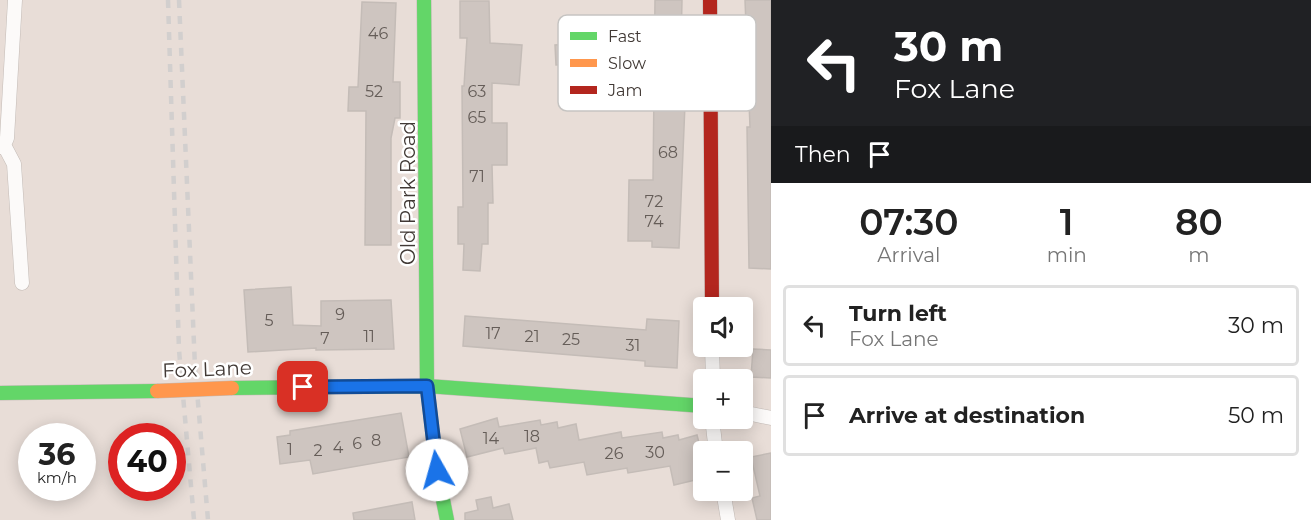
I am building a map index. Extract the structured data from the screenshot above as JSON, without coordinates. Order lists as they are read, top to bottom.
{
  "streets": {
    "street": ["Old Park Road", "Fox Lane"]
  },
  "crossings": [
    ["Old Park Road", "Fox Lane"]
  ],
  "house_numbers": [
    "46",
    "52",
    "63",
    "65",
    "68",
    "71",
    "72",
    "74",
    "9",
    "5",
    "17",
    "11",
    "21",
    "7",
    "25",
    "31",
    "18",
    "14",
    "8",
    "6",
    "4",
    "1",
    "2",
    "30",
    "26"
  ],
  "legend": ["Fast", "Slow", "Jam"],
  "page": {
    "turn": ["30 m", "Fox Lane"],
    "then": "Then",
    "eta": [
      "07:30",
      "Arrival",
      "1",
      "min",
      "80",
      "m"
    ],
    "list": [
      {
        "name": "Turn left",
        "note": "Fox Lane",
        "value": "30 m"
      },
      {
        "name": "Arrive at destination",
        "value": "50 m"
      }
    ],
    "map_buttons": ["+", "−"],
    "speed": "36 km/h",
    "limit": "40"
  }
}
